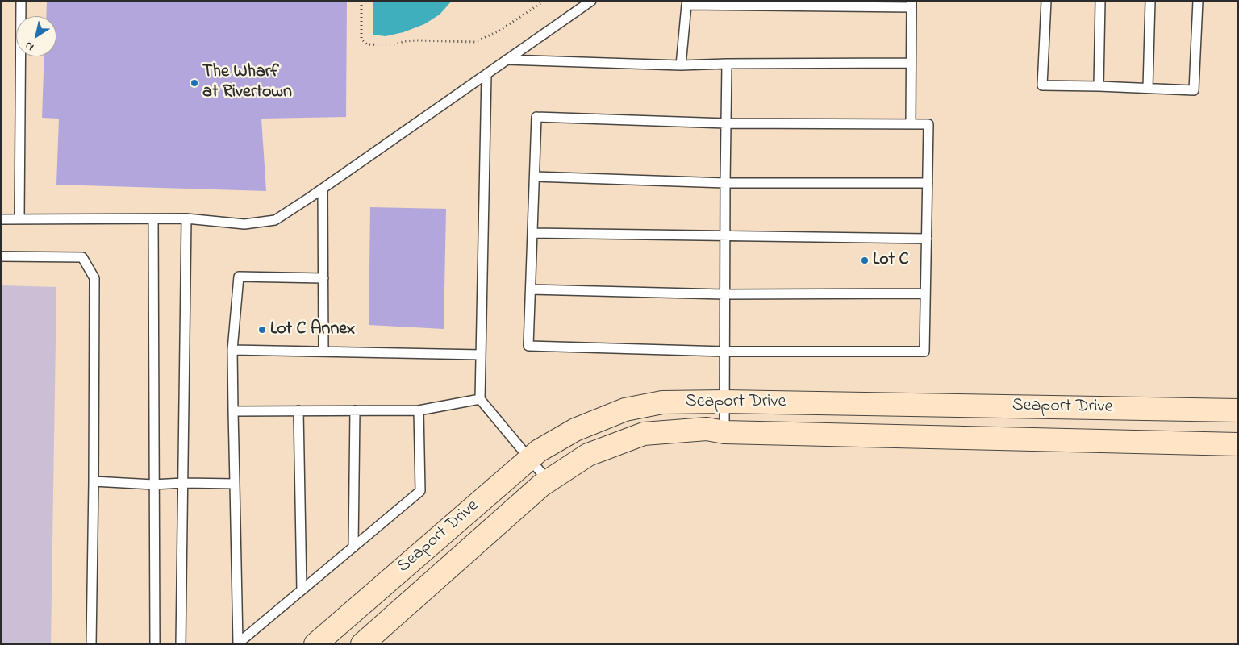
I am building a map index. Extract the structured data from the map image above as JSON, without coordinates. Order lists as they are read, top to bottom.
{
  "streets": {
    "street": ["Seaport Drive"]
  },
  "places": ["The Wharf at Rivertown", "Lot C", "Lot C Annex"],
  "north": "bottom left"
}
